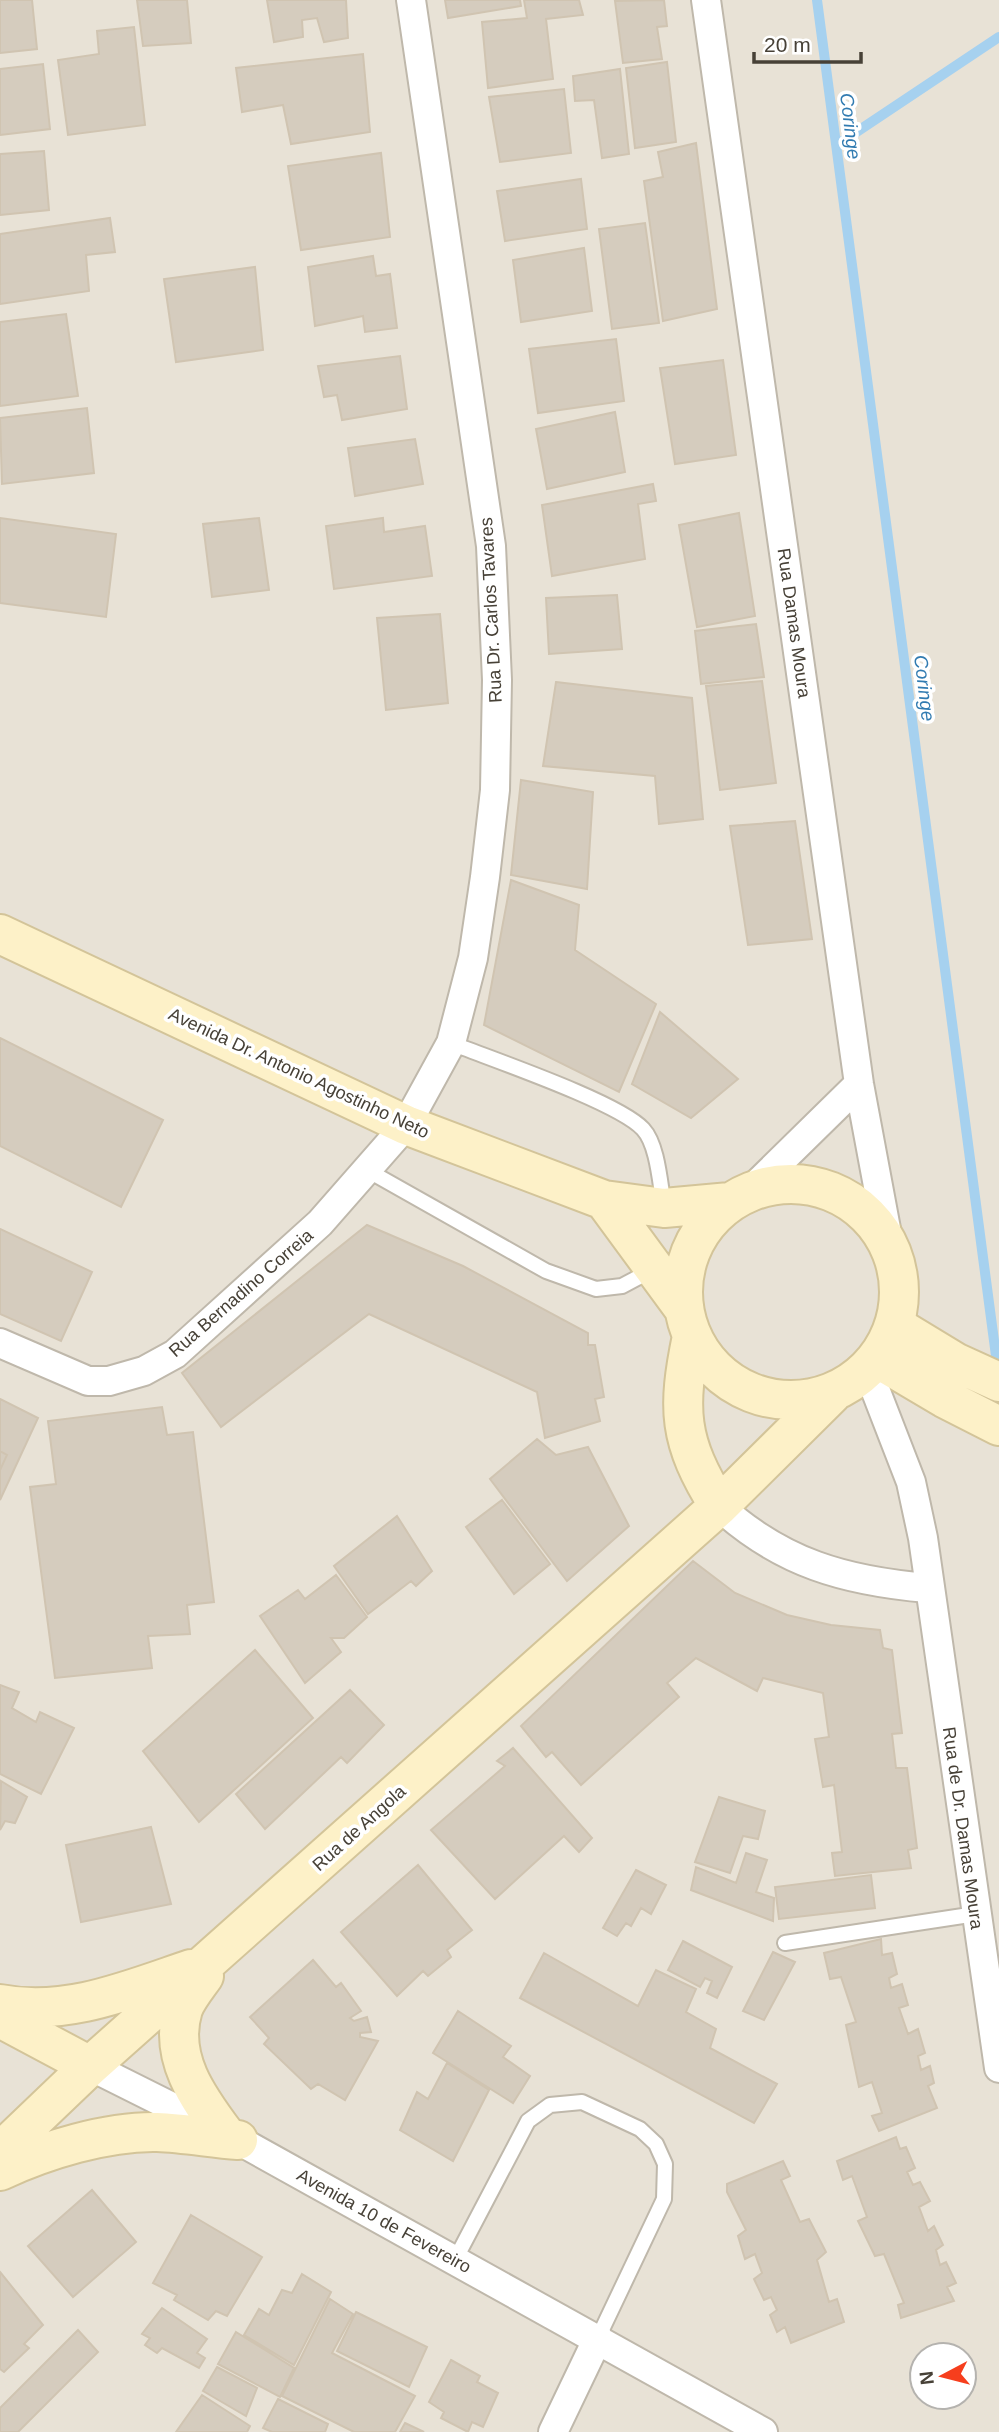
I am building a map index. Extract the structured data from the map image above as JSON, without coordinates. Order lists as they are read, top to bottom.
{
  "streets": {
    "street": [
      "Rua Dr. Carlos Tavares",
      "Rua Damas Moura",
      "Avenida Dr. Antonio Agostinho Neto",
      "Rua Bernadino Correia",
      "Rua de Angola",
      "Rua de Dr. Damas Moura",
      "Avenida 10 de Fevereiro"
    ]
  },
  "crossings": [
    ["Rua Dr. Carlos Tavares", "Avenida Dr. Antonio Agostinho Neto"],
    ["Rua Dr. Carlos Tavares", "Rua Bernadino Correia"],
    ["Rua Damas Moura", "Avenida Dr. Antonio Agostinho Neto"],
    ["Rua Damas Moura", "Rua de Angola"],
    ["Rua Damas Moura", "Rua de Dr. Damas Moura"],
    ["Avenida Dr. Antonio Agostinho Neto", "Rua Bernadino Correia"],
    ["Avenida Dr. Antonio Agostinho Neto", "Rua de Angola"],
    ["Avenida Dr. Antonio Agostinho Neto", "Rua de Dr. Damas Moura"],
    ["Rua de Angola", "Rua de Dr. Damas Moura"],
    ["Rua de Angola", "Avenida 10 de Fevereiro"]
  ],
  "water": ["Coringe"],
  "scale_bar": "20 m",
  "north": "left"
}
